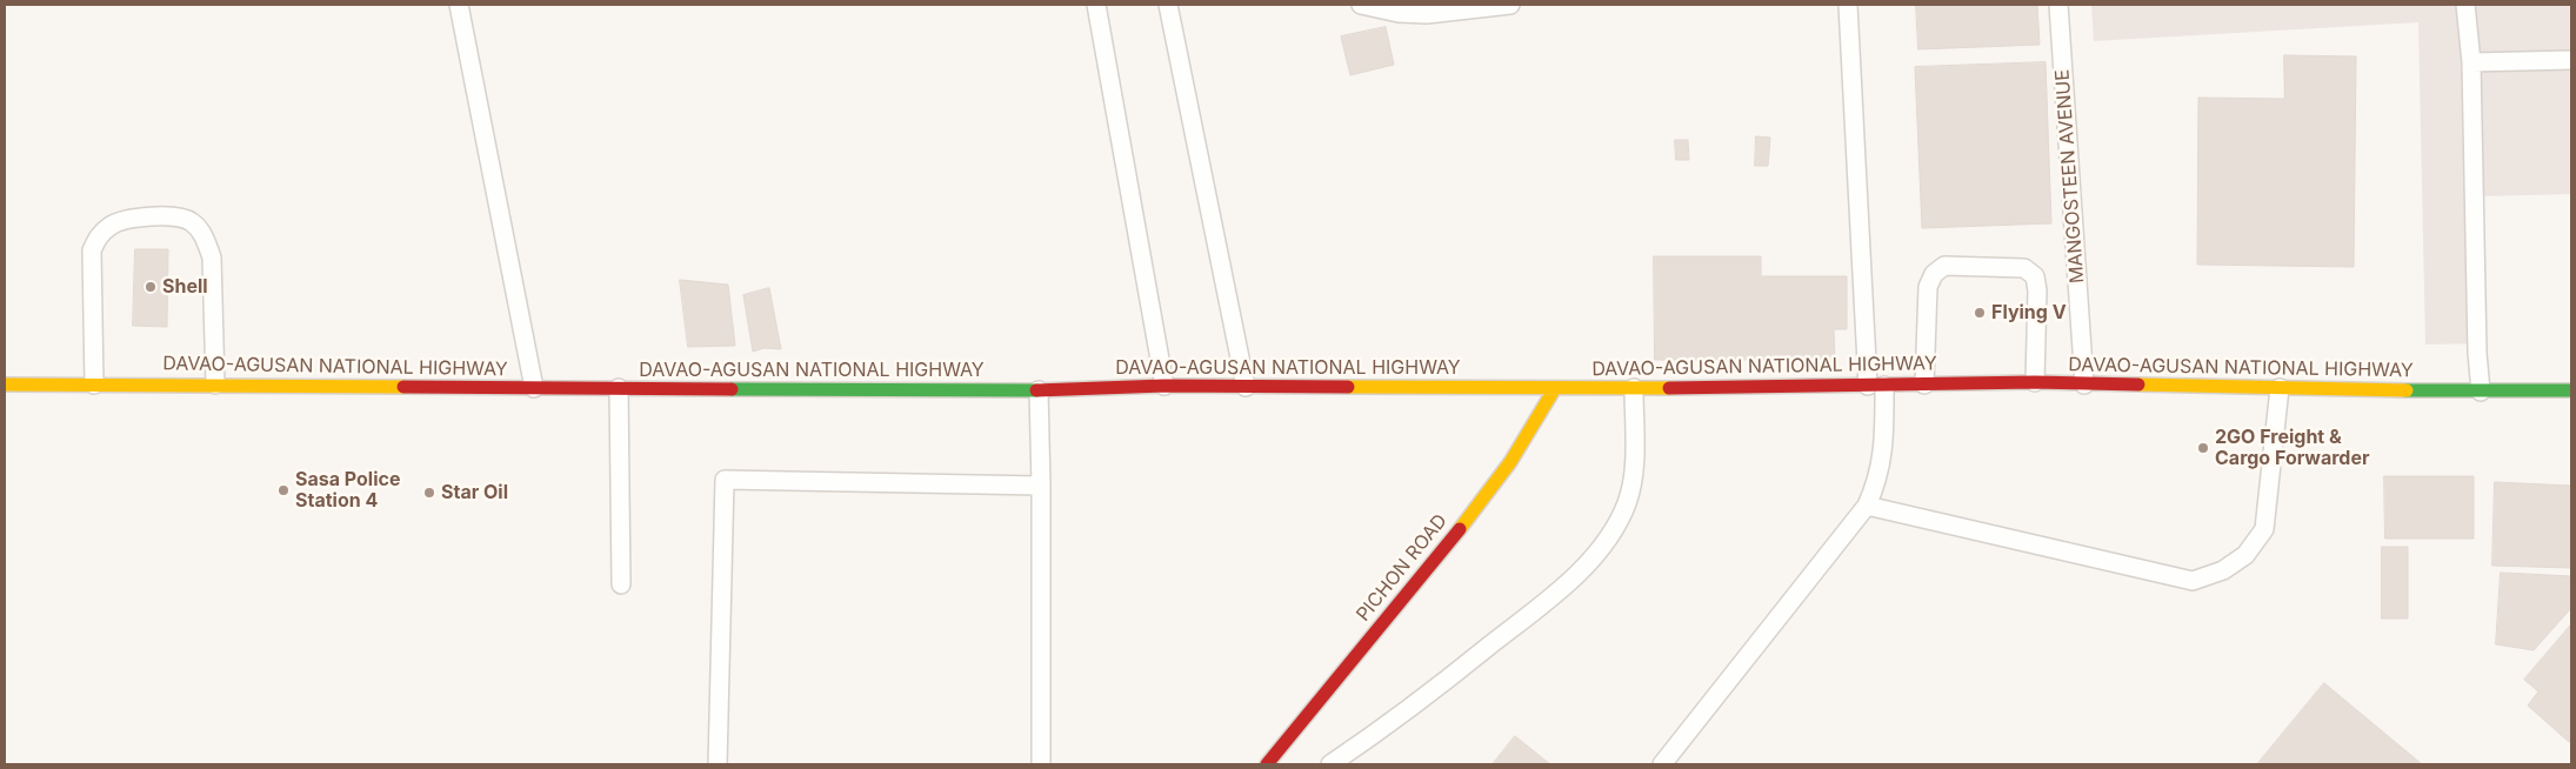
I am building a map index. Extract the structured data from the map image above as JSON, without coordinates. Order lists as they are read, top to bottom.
{
  "streets": {
    "main road": ["DAVAO-AGUSAN NATIONAL HIGHWAY", "PICHON ROAD"],
    "lane": ["MANGOSTEEN AVENUE"]
  },
  "crossings": [
    ["MANGOSTEEN AVENUE", "DAVAO-AGUSAN NATIONAL HIGHWAY"],
    ["DAVAO-AGUSAN NATIONAL HIGHWAY", "PICHON ROAD"]
  ],
  "places": [
    "Shell",
    "Flying V",
    "2GO Freight & Cargo Forwarder",
    "Sasa Police Station 4",
    "Star Oil"
  ]
}
